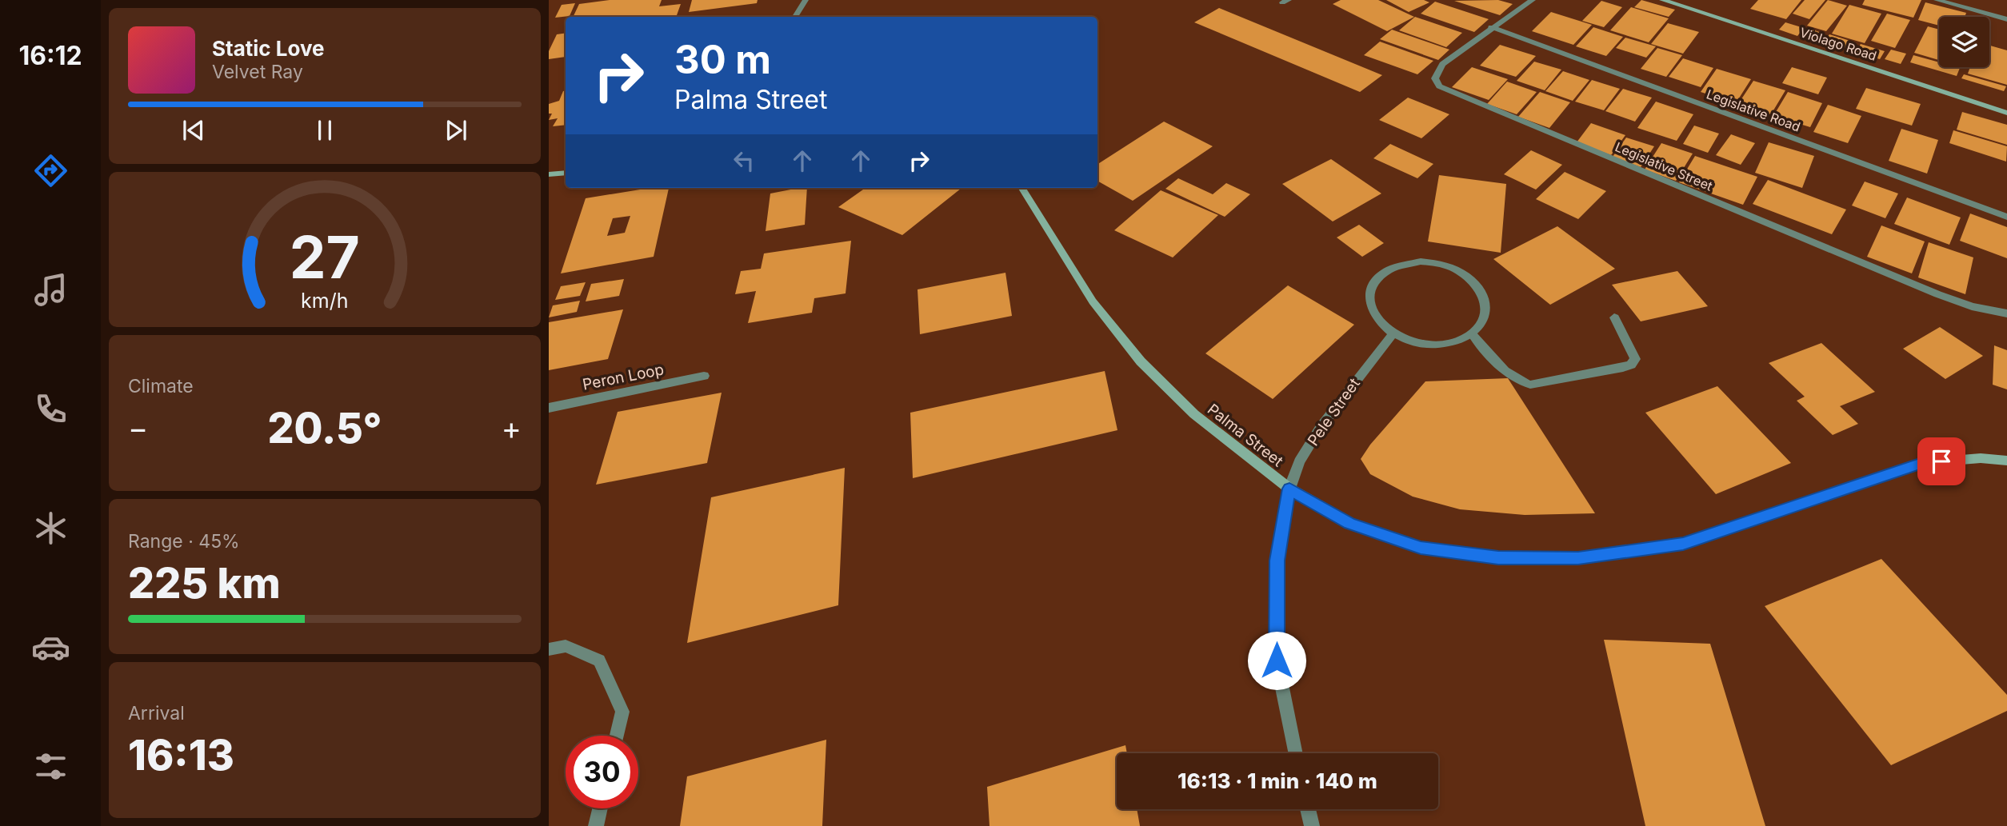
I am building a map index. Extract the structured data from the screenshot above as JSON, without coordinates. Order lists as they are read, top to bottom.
{
  "streets": {
    "street": [
      "Violago Road",
      "Legislative Road",
      "Legislative Street",
      "Peron Loop",
      "Pele Street",
      "Palma Street"
    ]
  },
  "crossings": [
    ["Legislative Road", "Legislative Street"],
    ["Pele Street", "Palma Street"]
  ],
  "page": {
    "tabs": "16:12",
    "turn": ["30 m", "Palma Street"],
    "song": ["Static Love", "Velvet Ray"],
    "tile": [
      "Climate",
      ["Range · 45%", "225 km"],
      ["Arrival", "16:13"]
    ],
    "heat": ["−", "20.5°", "+"],
    "limit": "30",
    "trip": "16:13 · 1 min · 140 m",
    "gauge": ["27", "km/h"]
  }
}
